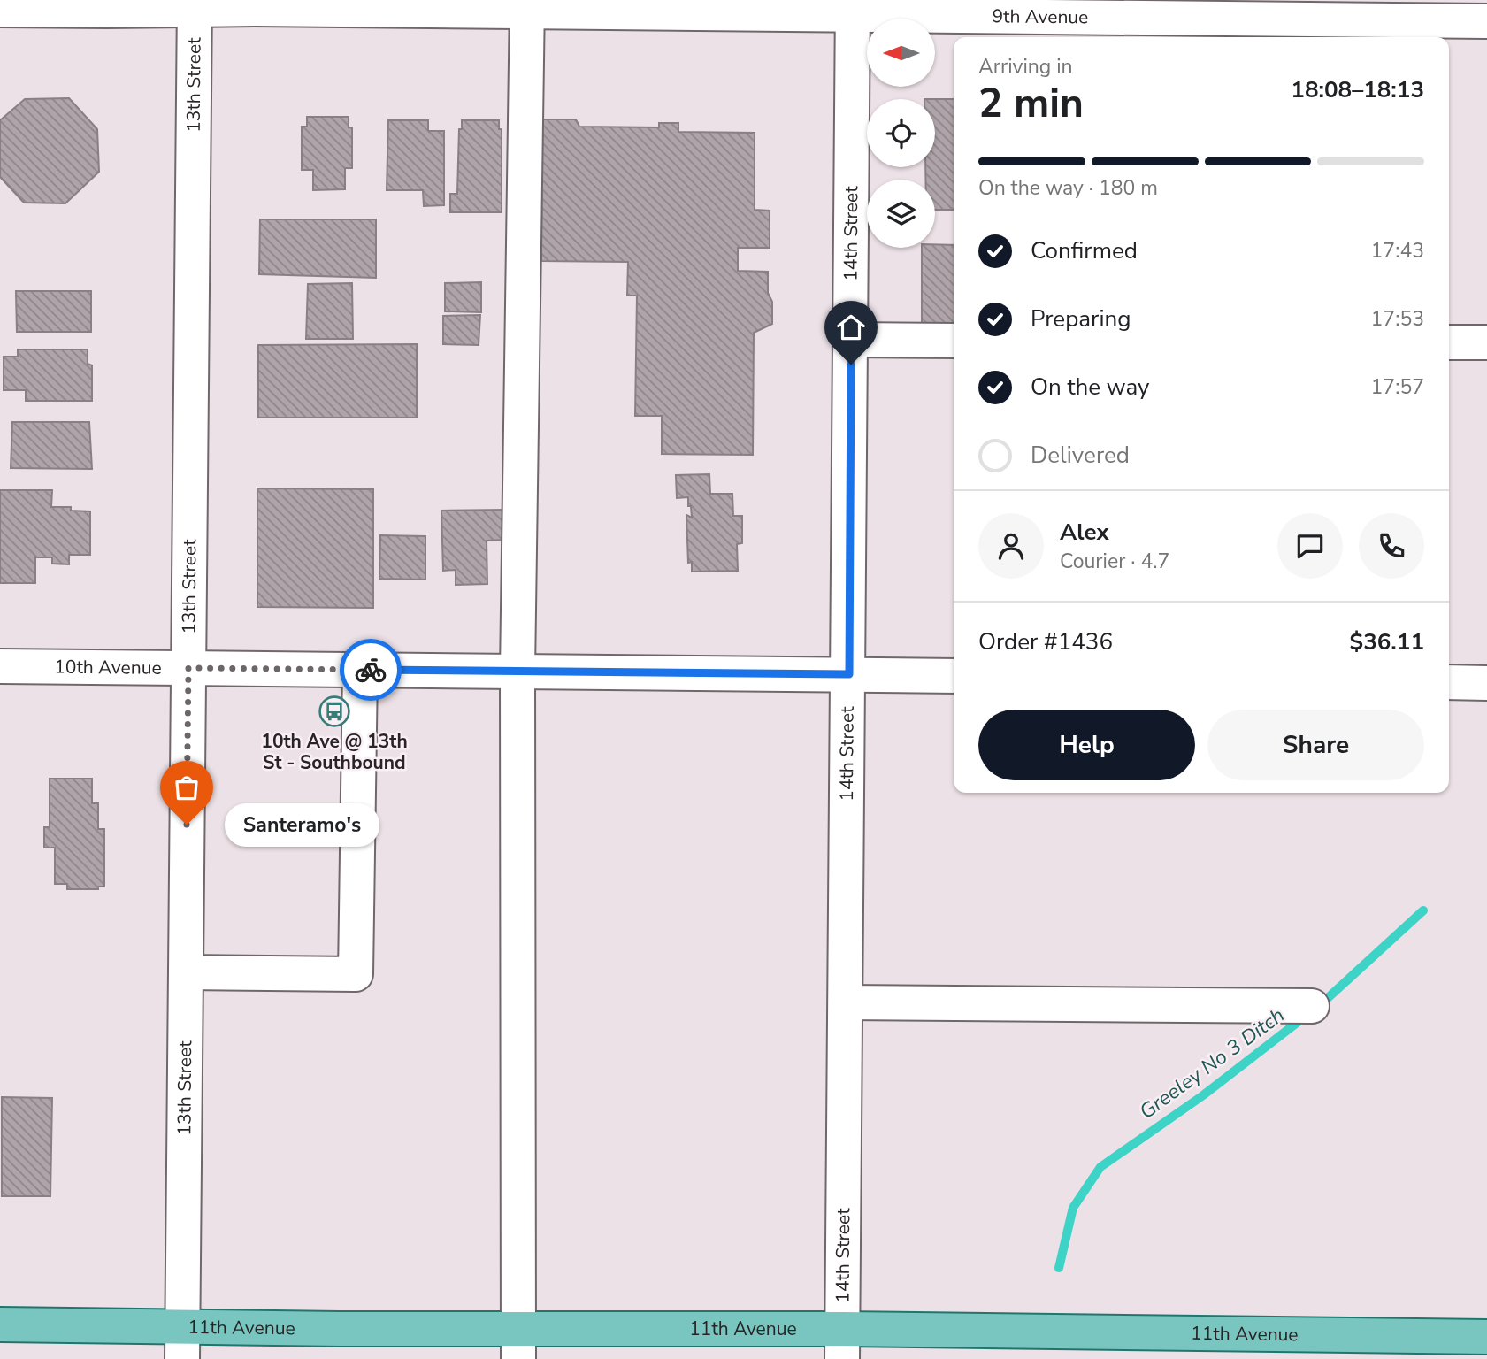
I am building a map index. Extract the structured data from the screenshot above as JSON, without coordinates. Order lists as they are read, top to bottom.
{
  "streets": {
    "main road": ["11th Avenue"],
    "street": [
      "9th Avenue",
      "13th Street",
      "14th Street",
      "10th Avenue"
    ]
  },
  "crossings": [
    ["9th Avenue", "13th Street"],
    ["9th Avenue", "14th Street"],
    ["13th Street", "10th Avenue"],
    ["13th Street", "11th Avenue"],
    ["14th Street", "10th Avenue"],
    ["14th Street", "11th Avenue"]
  ],
  "water": ["Greeley No 3 Ditch"],
  "places": {
    "bus stop": ["10th Ave @ 13th St - Southbound"],
    "other": ["Santeramo's"]
  },
  "north": "left",
  "page": {
    "heading": ["2 min", "Arriving in", "18:08–18:13"],
    "panel": [
      "Alex",
      "Courier · 4.7",
      "Order #1436",
      "$36.11"
    ],
    "bar": "On the way · 180 m",
    "list": [
      ["Confirmed", "17:43"],
      ["Preparing", "17:53"],
      ["On the way", "17:57"],
      "Delivered"
    ],
    "buttons": ["Help", "Share"],
    "bubble": "Santeramo's"
  }
}
